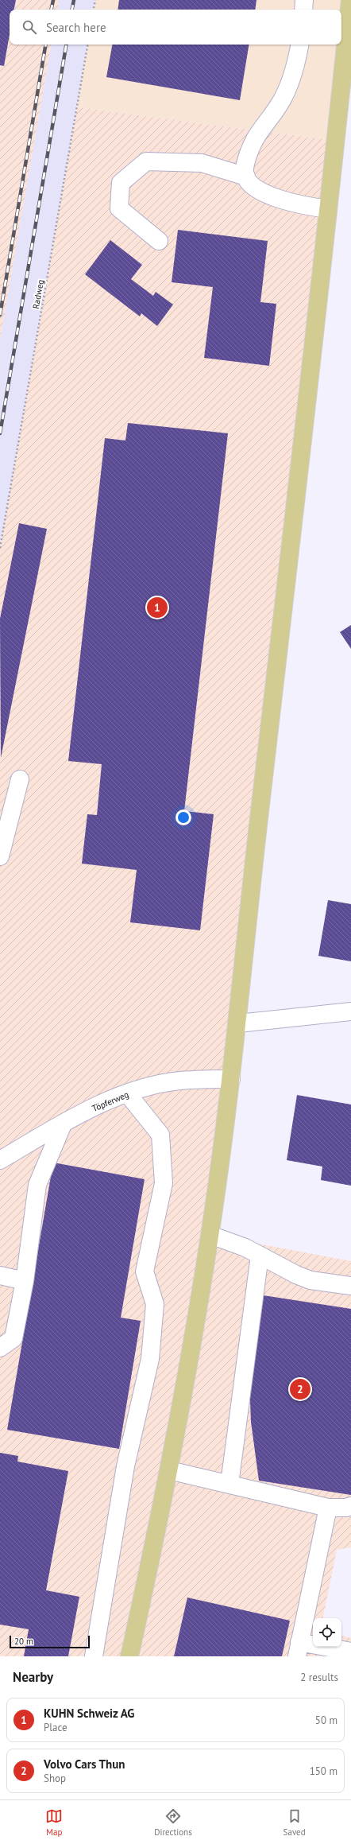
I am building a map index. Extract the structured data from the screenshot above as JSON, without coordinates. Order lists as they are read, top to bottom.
{
  "streets": {
    "street": ["Töpferweg"],
    "path": ["Radweg"]
  },
  "scale_bar": "20 m",
  "page": {
    "search": "Search here",
    "pins": ["1", "2"],
    "scale": "20 m",
    "heading": ["Nearby", "2 results"],
    "list": [
      {
        "mark": "1",
        "name": "KUHN Schweiz AG",
        "note": "Place",
        "value": "50 m"
      },
      {
        "mark": "2",
        "name": "Volvo Cars Thun",
        "note": "Shop",
        "value": "150 m"
      }
    ],
    "nav": ["Map", "Directions", "Saved"]
  }
}
